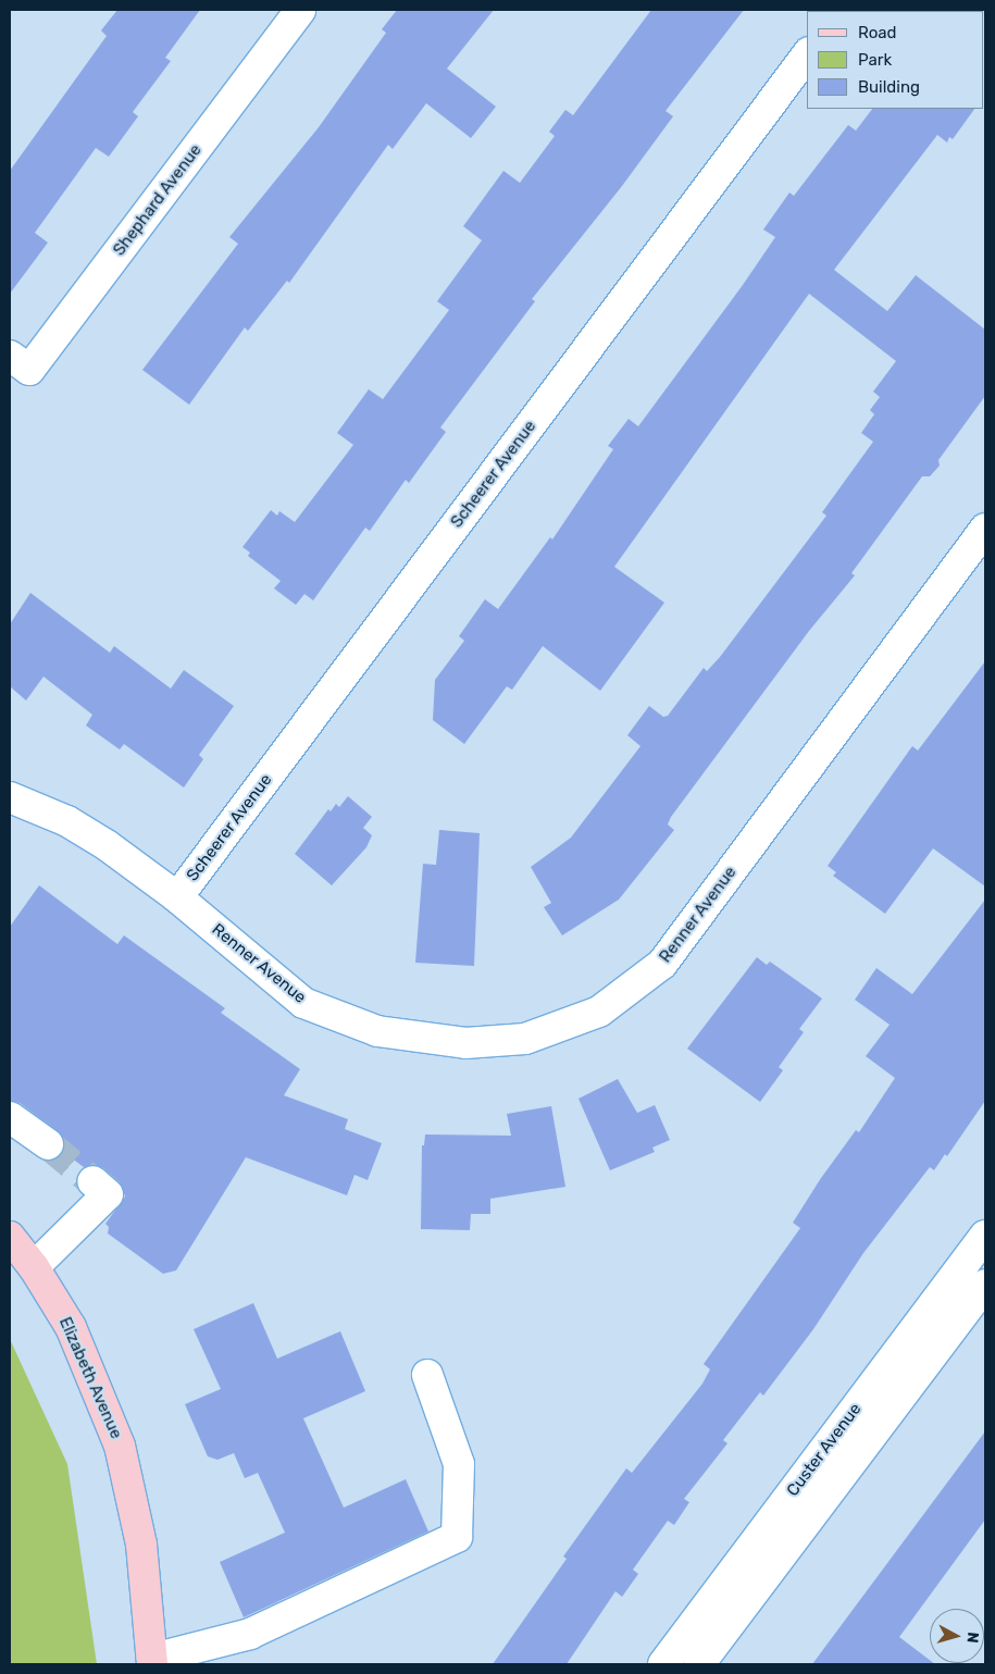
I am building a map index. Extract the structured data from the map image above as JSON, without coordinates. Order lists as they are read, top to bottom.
{
  "streets": {
    "main road": ["Elizabeth Avenue"],
    "street": [
      "Shephard Avenue",
      "Scheerer Avenue",
      "Renner Avenue",
      "Custer Avenue"
    ]
  },
  "crossings": [
    ["Scheerer Avenue", "Renner Avenue"]
  ],
  "legend": ["Road", "Park", "Building"],
  "north": "right"
}
